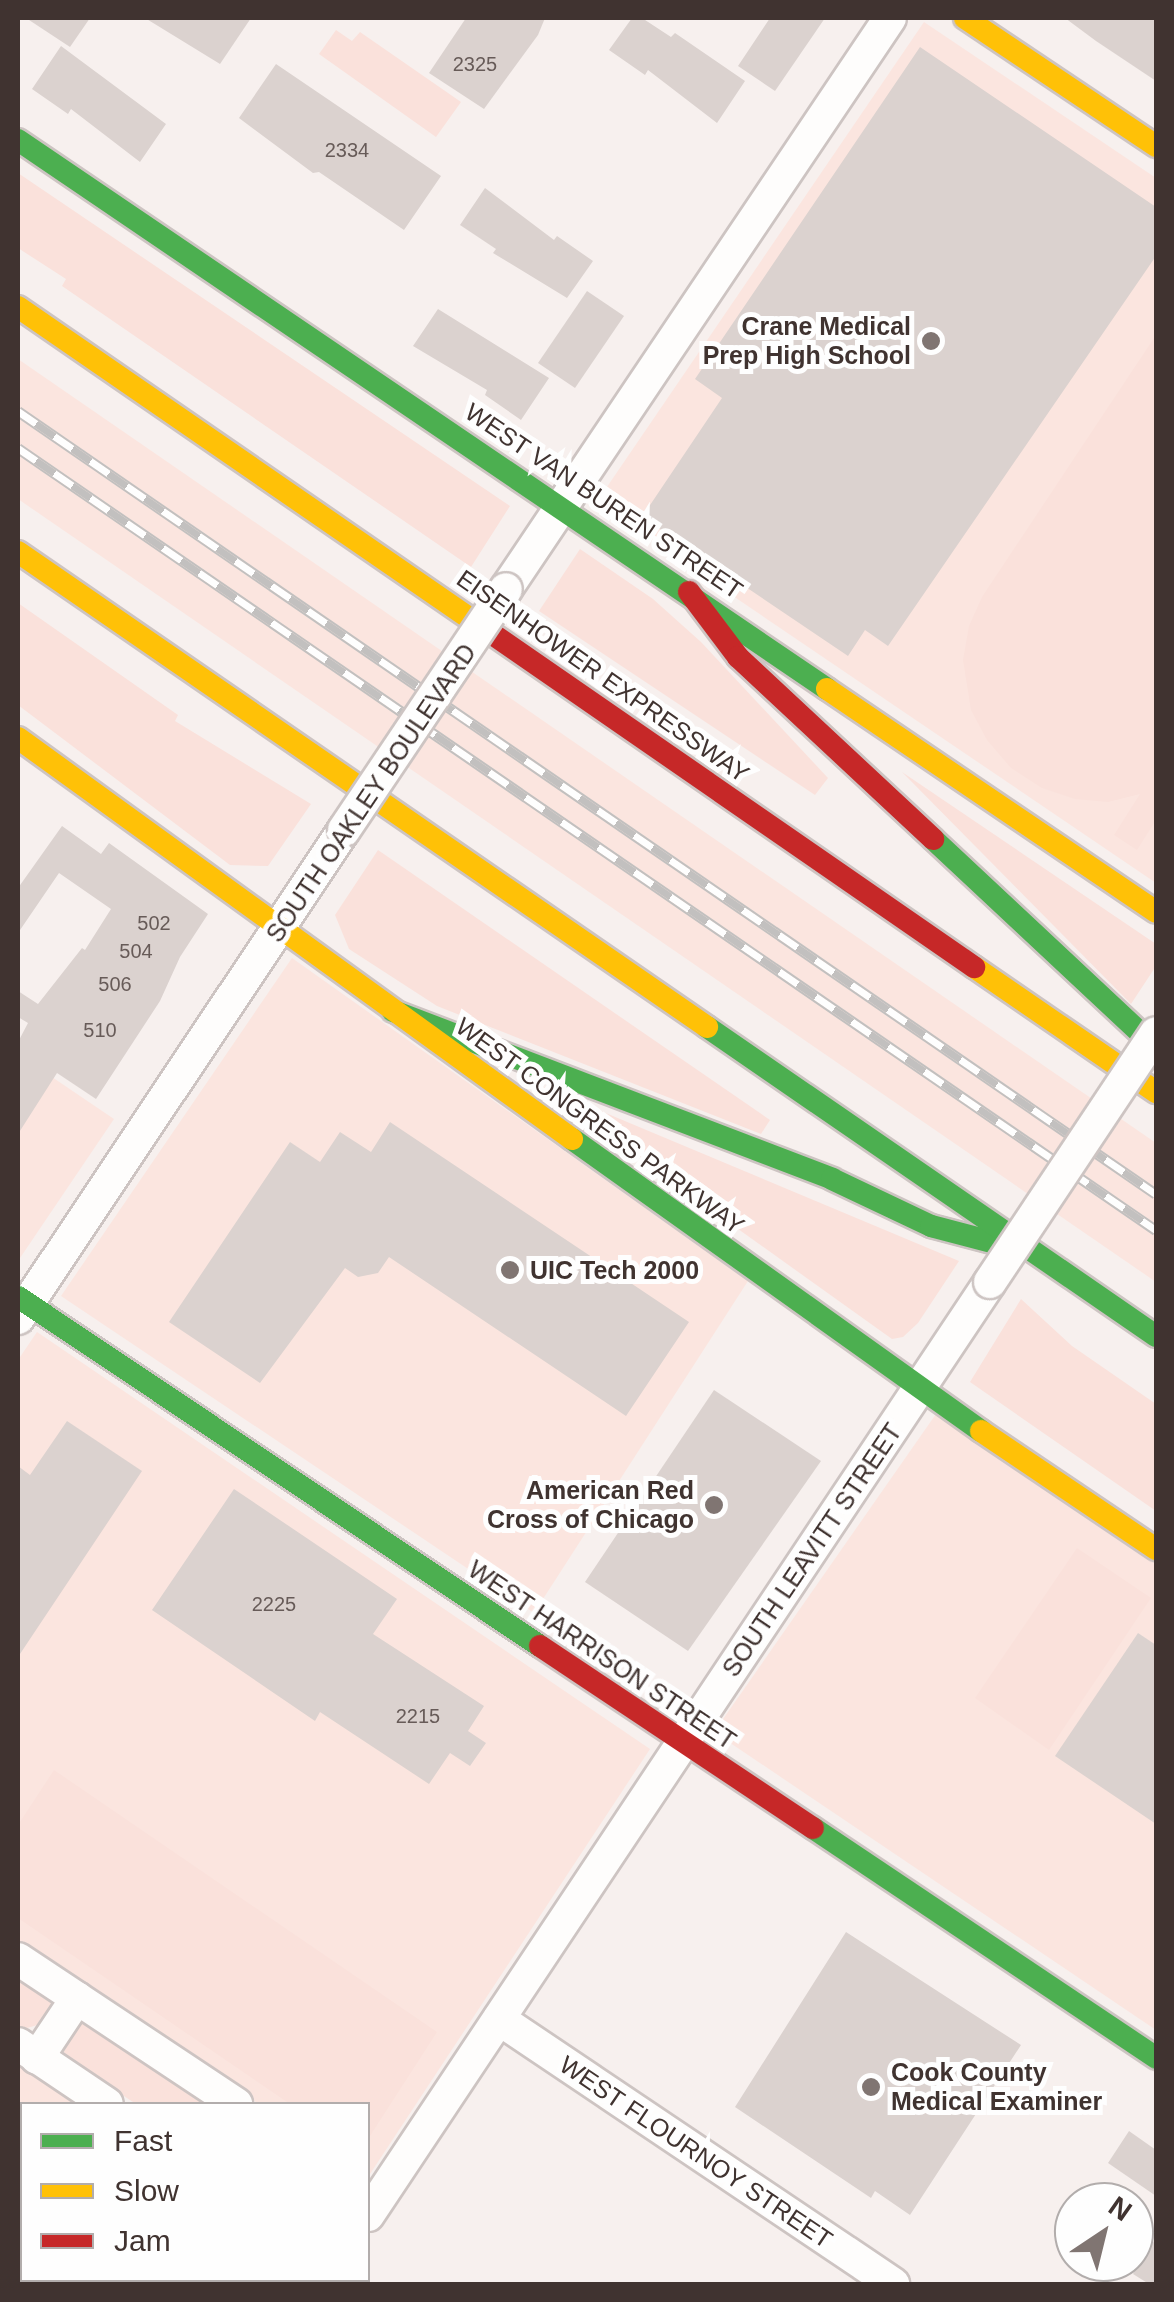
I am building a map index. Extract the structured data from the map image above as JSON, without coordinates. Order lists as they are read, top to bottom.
{
  "streets": {
    "main road": [
      "WEST VAN BUREN STREET",
      "EISENHOWER EXPRESSWAY",
      "WEST CONGRESS PARKWAY",
      "WEST HARRISON STREET"
    ],
    "street": ["SOUTH OAKLEY BOULEVARD", "SOUTH LEAVITT STREET", "WEST FLOURNOY STREET"]
  },
  "crossings": [
    ["WEST VAN BUREN STREET", "SOUTH OAKLEY BOULEVARD"],
    ["SOUTH OAKLEY BOULEVARD", "WEST CONGRESS PARKWAY"],
    ["SOUTH OAKLEY BOULEVARD", "WEST HARRISON STREET"],
    ["WEST CONGRESS PARKWAY", "SOUTH LEAVITT STREET"],
    ["SOUTH LEAVITT STREET", "WEST HARRISON STREET"],
    ["SOUTH LEAVITT STREET", "WEST FLOURNOY STREET"]
  ],
  "places": [
    "Crane Medical Prep High School",
    "UIC Tech 2000",
    "American Red Cross of Chicago",
    "Cook County Medical Examiner"
  ],
  "house_numbers": [
    "2325",
    "2334",
    "502",
    "504",
    "506",
    "510",
    "2225",
    "2215"
  ],
  "legend": ["Fast", "Slow", "Jam"],
  "north": "top right"
}
